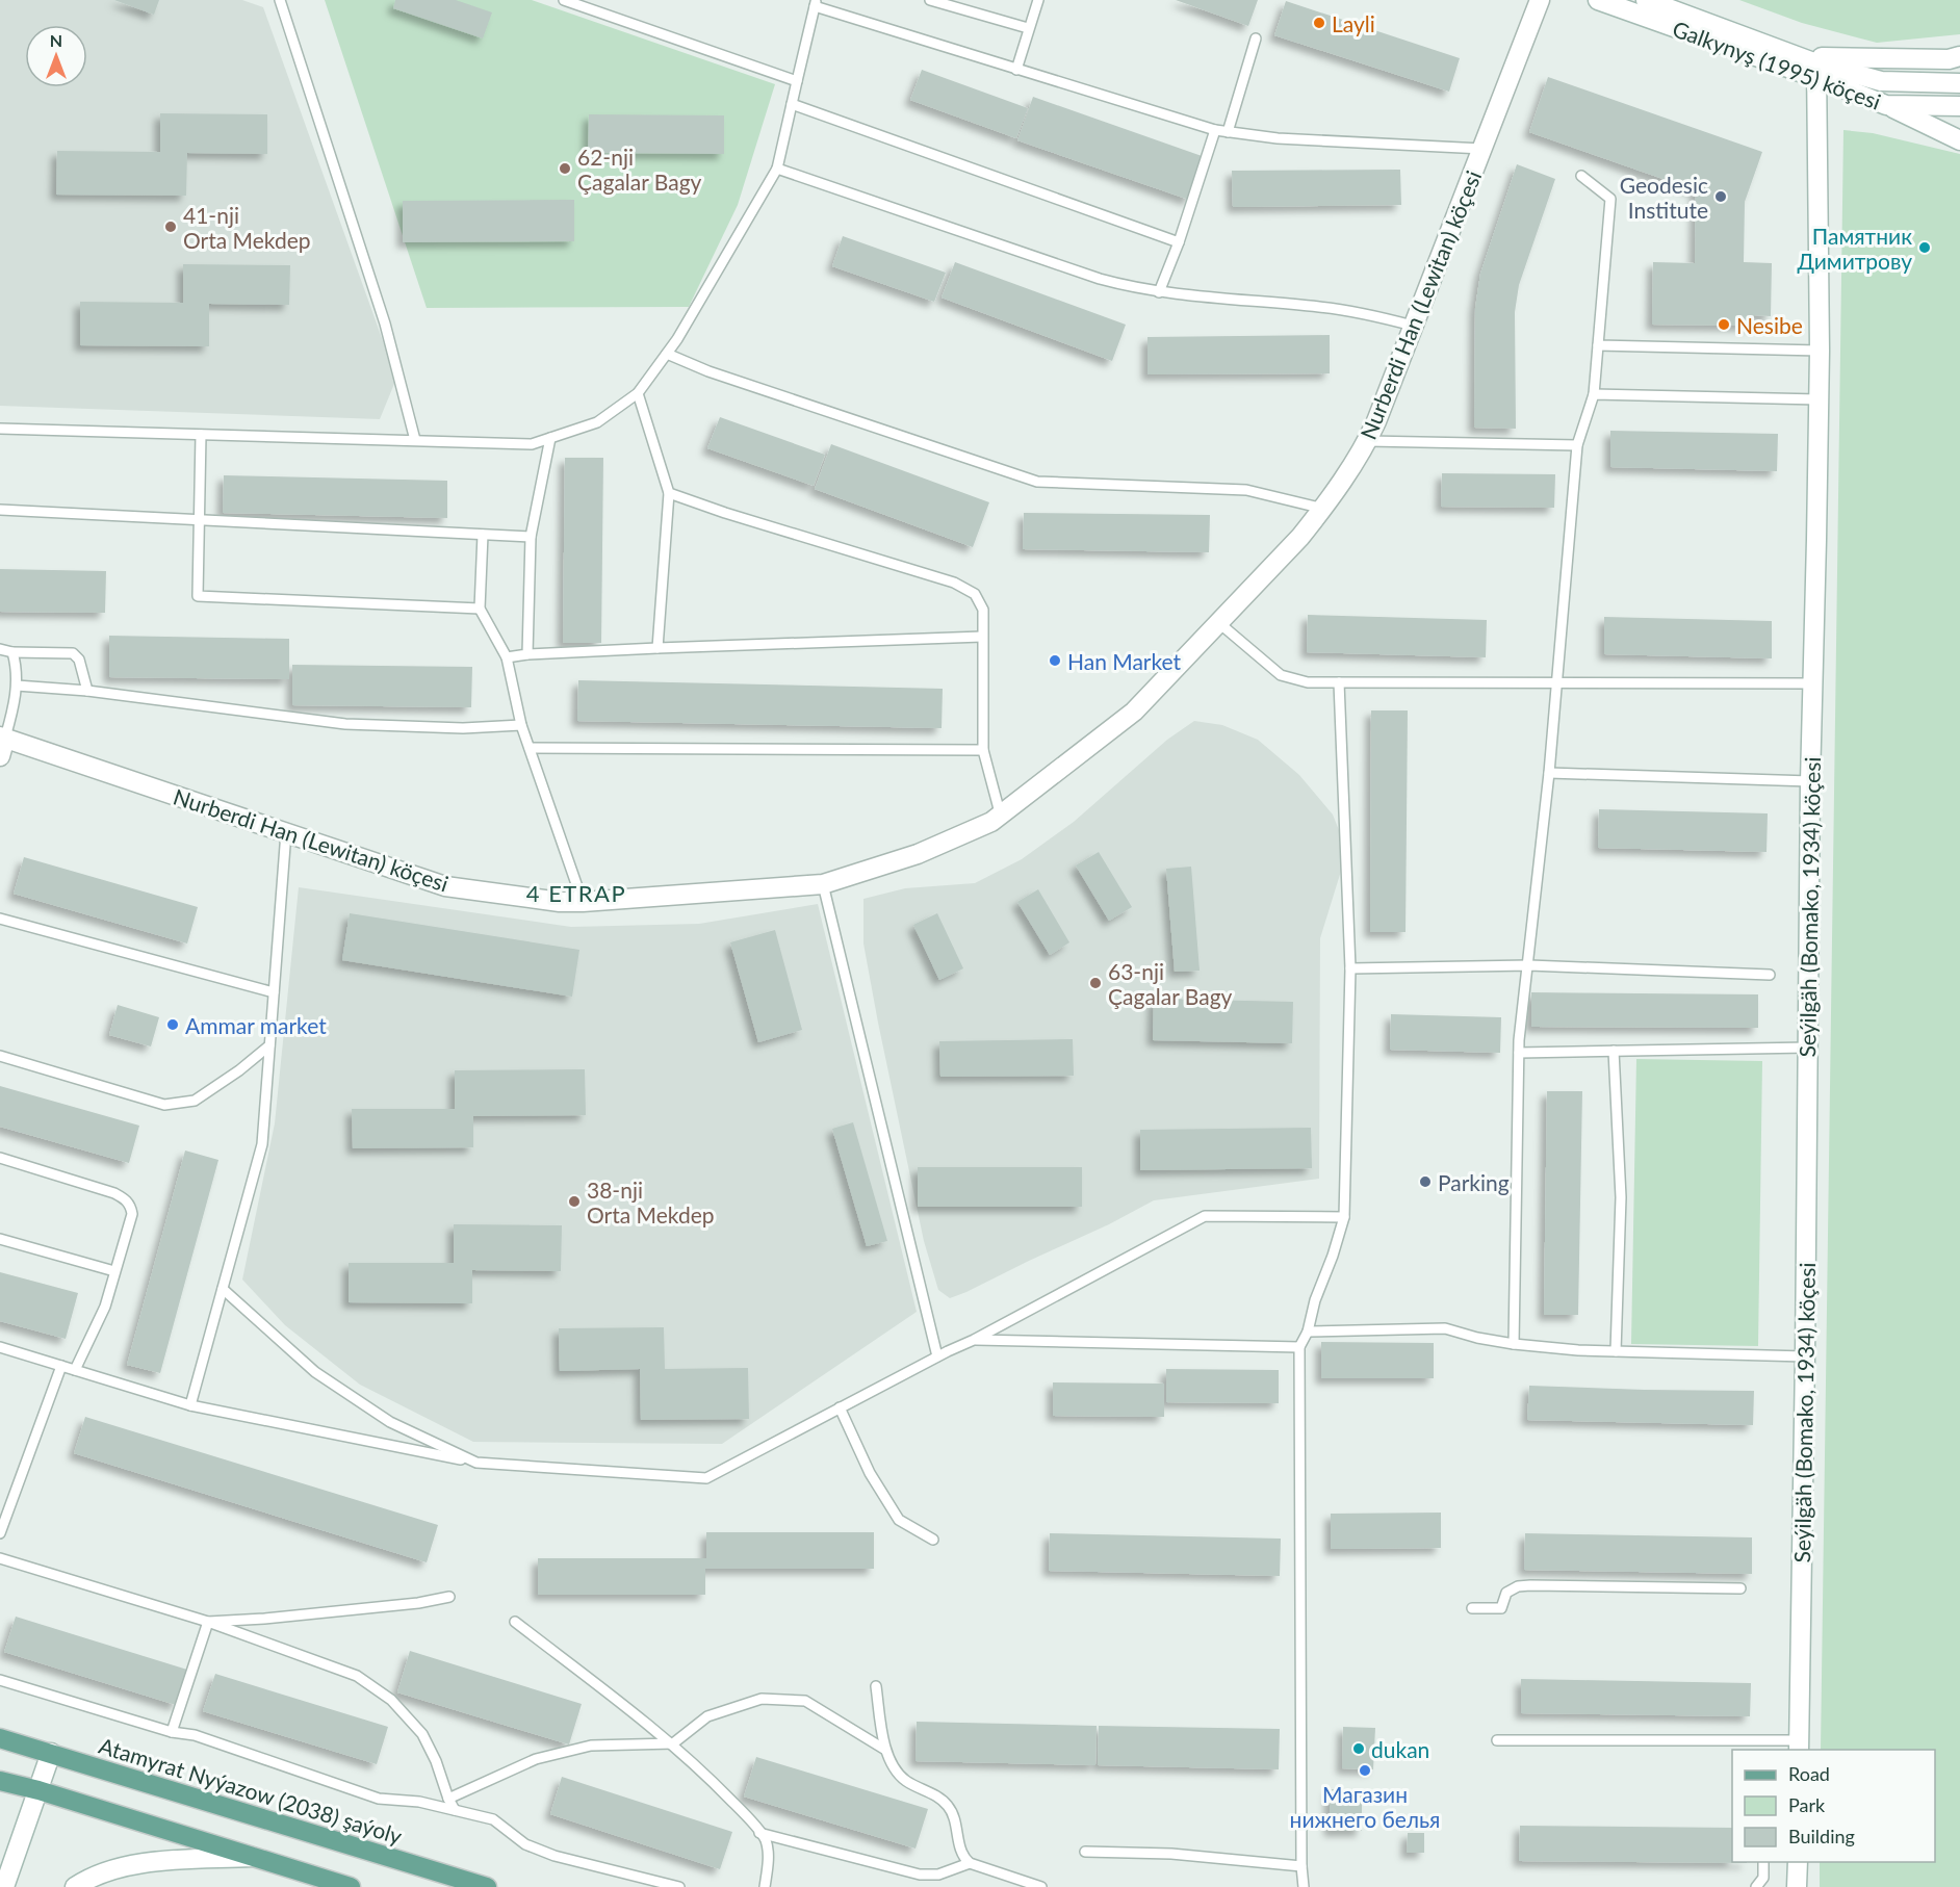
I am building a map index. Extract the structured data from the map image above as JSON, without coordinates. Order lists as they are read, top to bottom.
{
  "streets": {
    "main road": ["Atamyrat Nyýazow (2038) şaýoly"],
    "street": ["Galkynyş (1995) köçesi", "Nurberdi Han (Lewitan) köçesi", "Seýilgäh (Bomako, 1934) köçesi"]
  },
  "crossings": [
    ["Galkynyş (1995) köçesi", "Seýilgäh (Bomako, 1934) köçesi"]
  ],
  "districts": ["4 ETRAP"],
  "places": [
    "Layli",
    "62-nji Çagalar Bagy",
    "Geodesic Institute",
    "41-nji Orta Mekdep",
    "Памятник Димитрову",
    "Nesibe",
    "Han Market",
    "63-nji Çagalar Bagy",
    "Ammar market",
    "Parking",
    "38-nji Orta Mekdep",
    "dukan",
    "Магазин нижнего белья"
  ],
  "legend": ["Road", "Park", "Building"],
  "north": "top"
}
